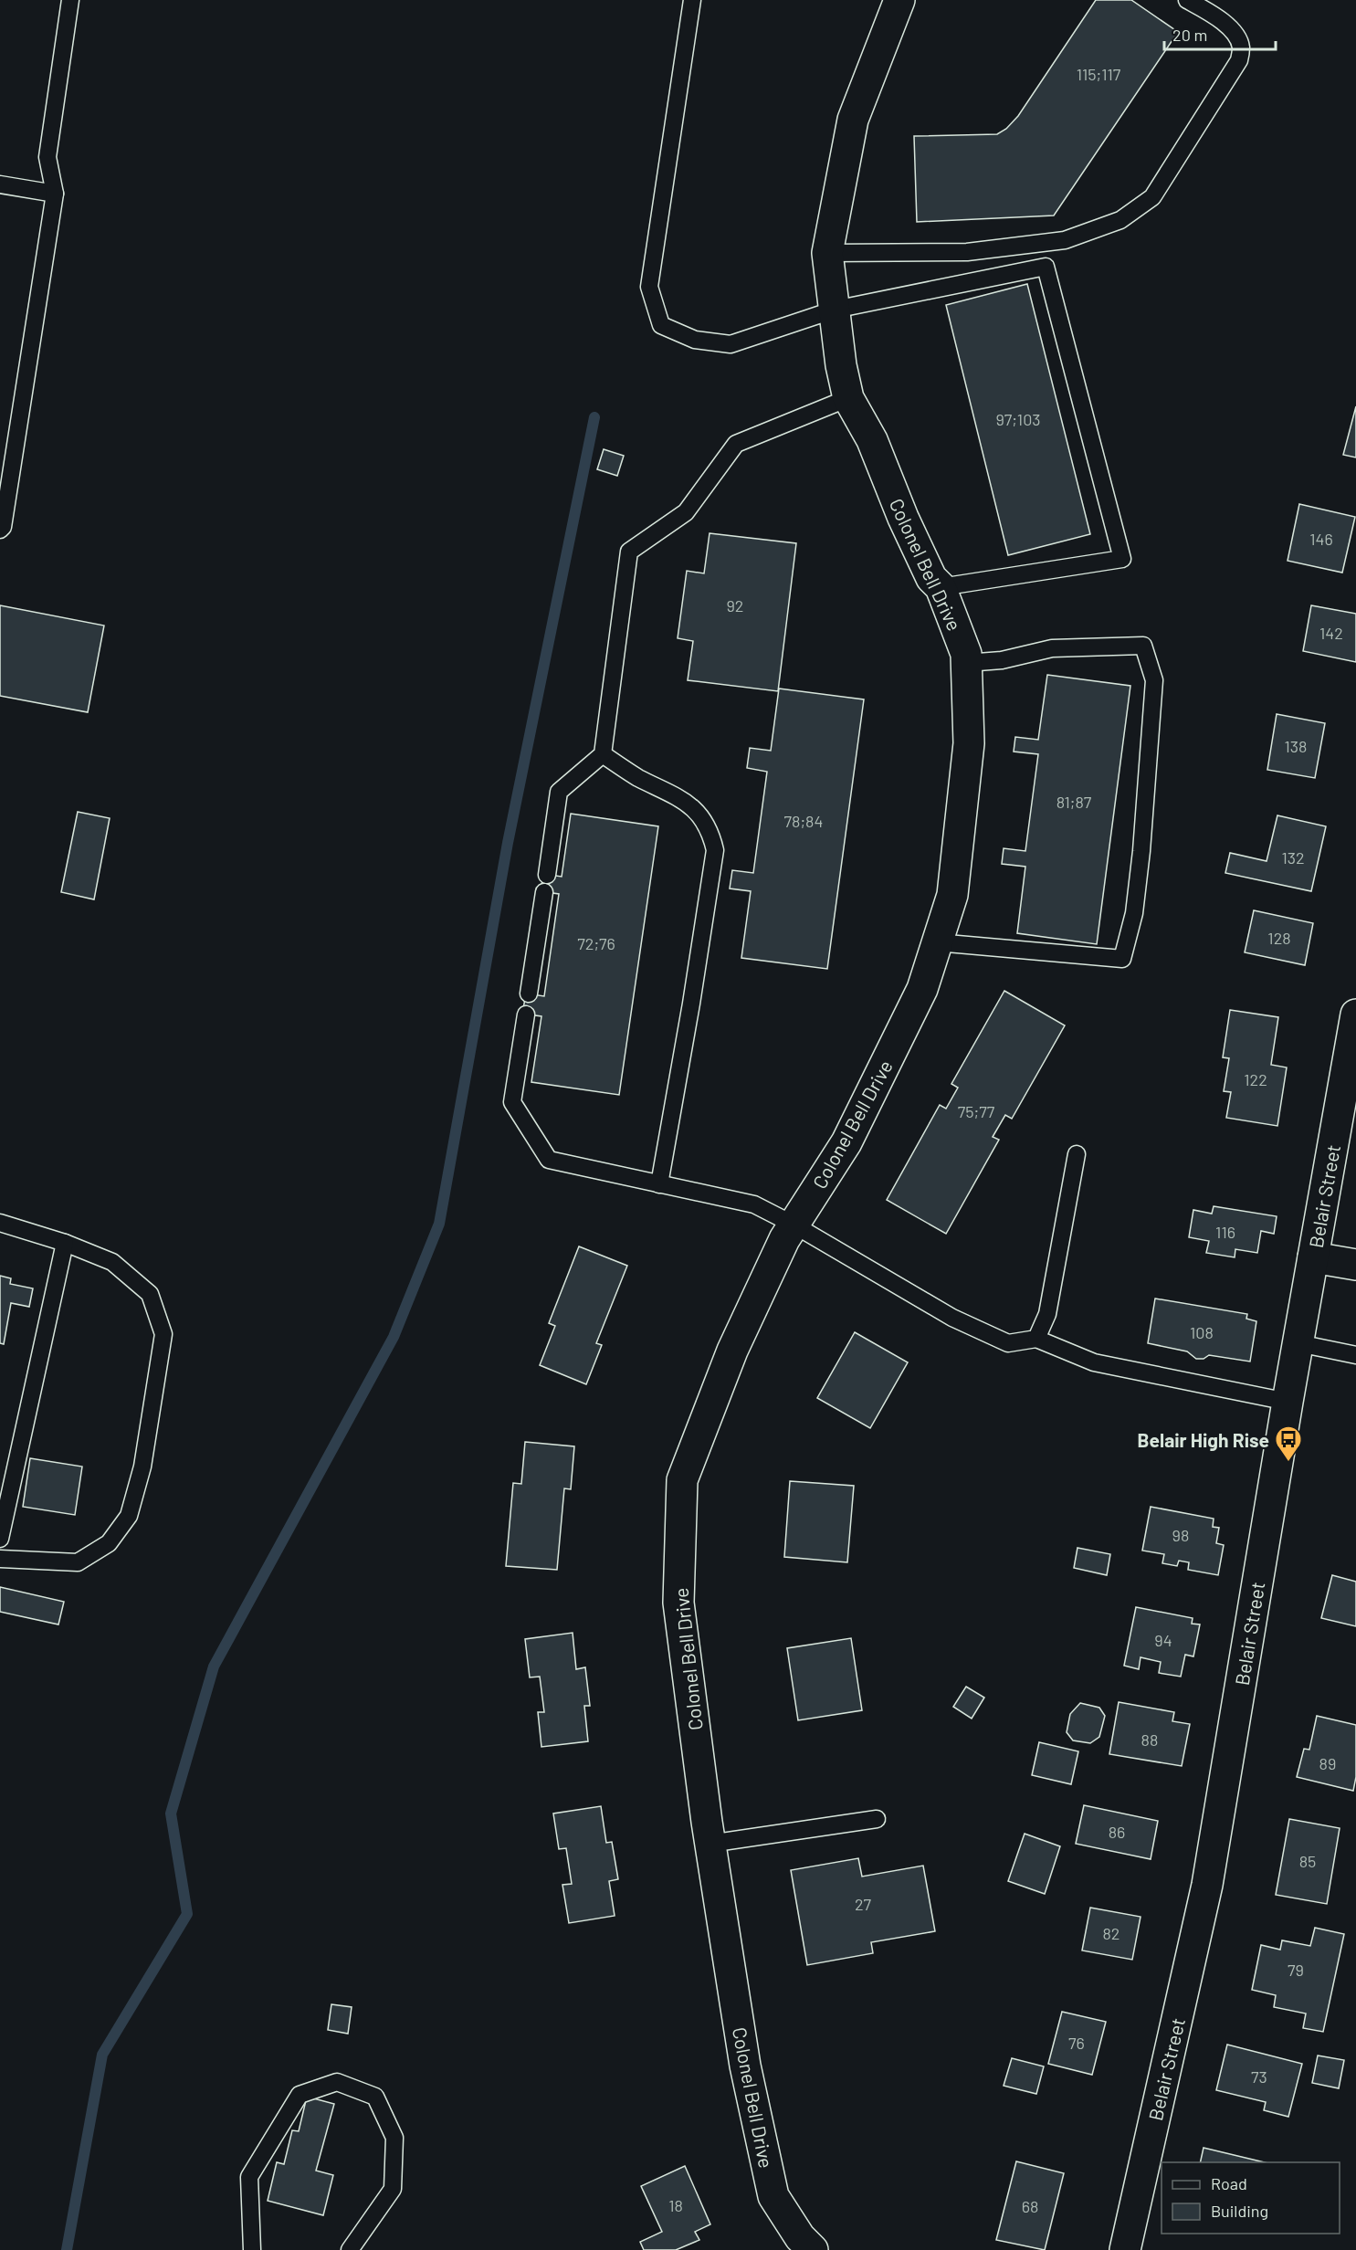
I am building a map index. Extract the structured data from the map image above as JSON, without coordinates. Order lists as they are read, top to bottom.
{
  "streets": {
    "street": ["Colonel Bell Drive", "Belair Street"]
  },
  "places": {
    "bus stop": ["Belair High Rise"]
  },
  "house_numbers": [
    "115;117",
    "97;103",
    "146",
    "92",
    "142",
    "138",
    "81;87",
    "78;84",
    "132",
    "128",
    "72;76",
    "122",
    "75;77",
    "116",
    "108",
    "98",
    "94",
    "88",
    "89",
    "86",
    "85",
    "27",
    "82",
    "79",
    "76",
    "73",
    "18",
    "68"
  ],
  "legend": ["Road", "Building"],
  "scale_bar": "20 m"
}
